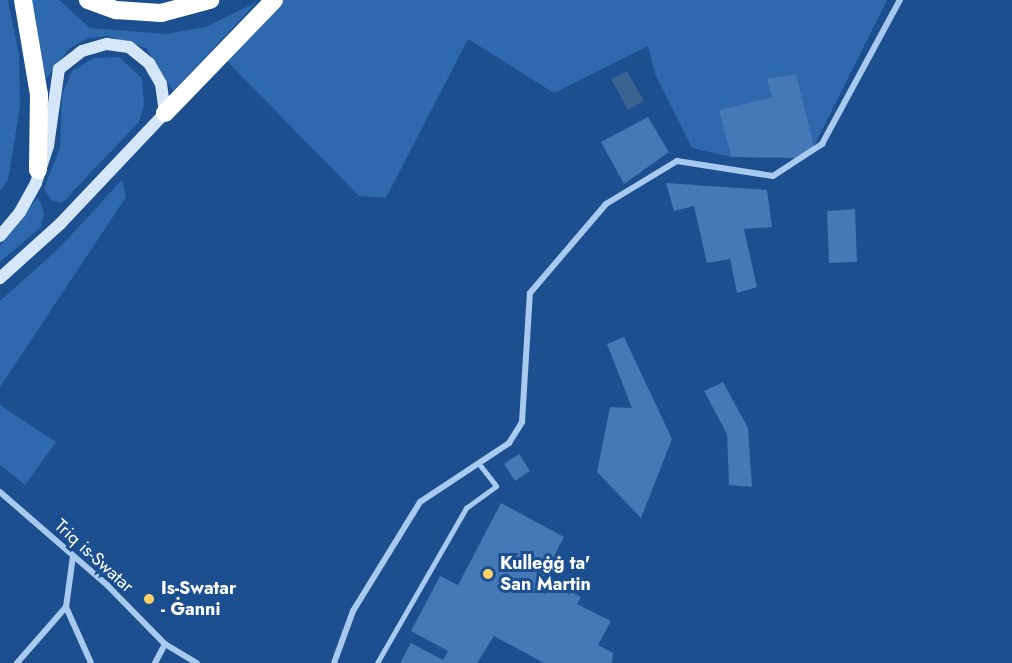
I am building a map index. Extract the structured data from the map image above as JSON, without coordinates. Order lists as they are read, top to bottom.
{
  "streets": {
    "street": ["Triq is-Swatar"]
  },
  "places": ["Kulleġġ ta' San Martin", "Is-Swatar - Ġanni"]
}
